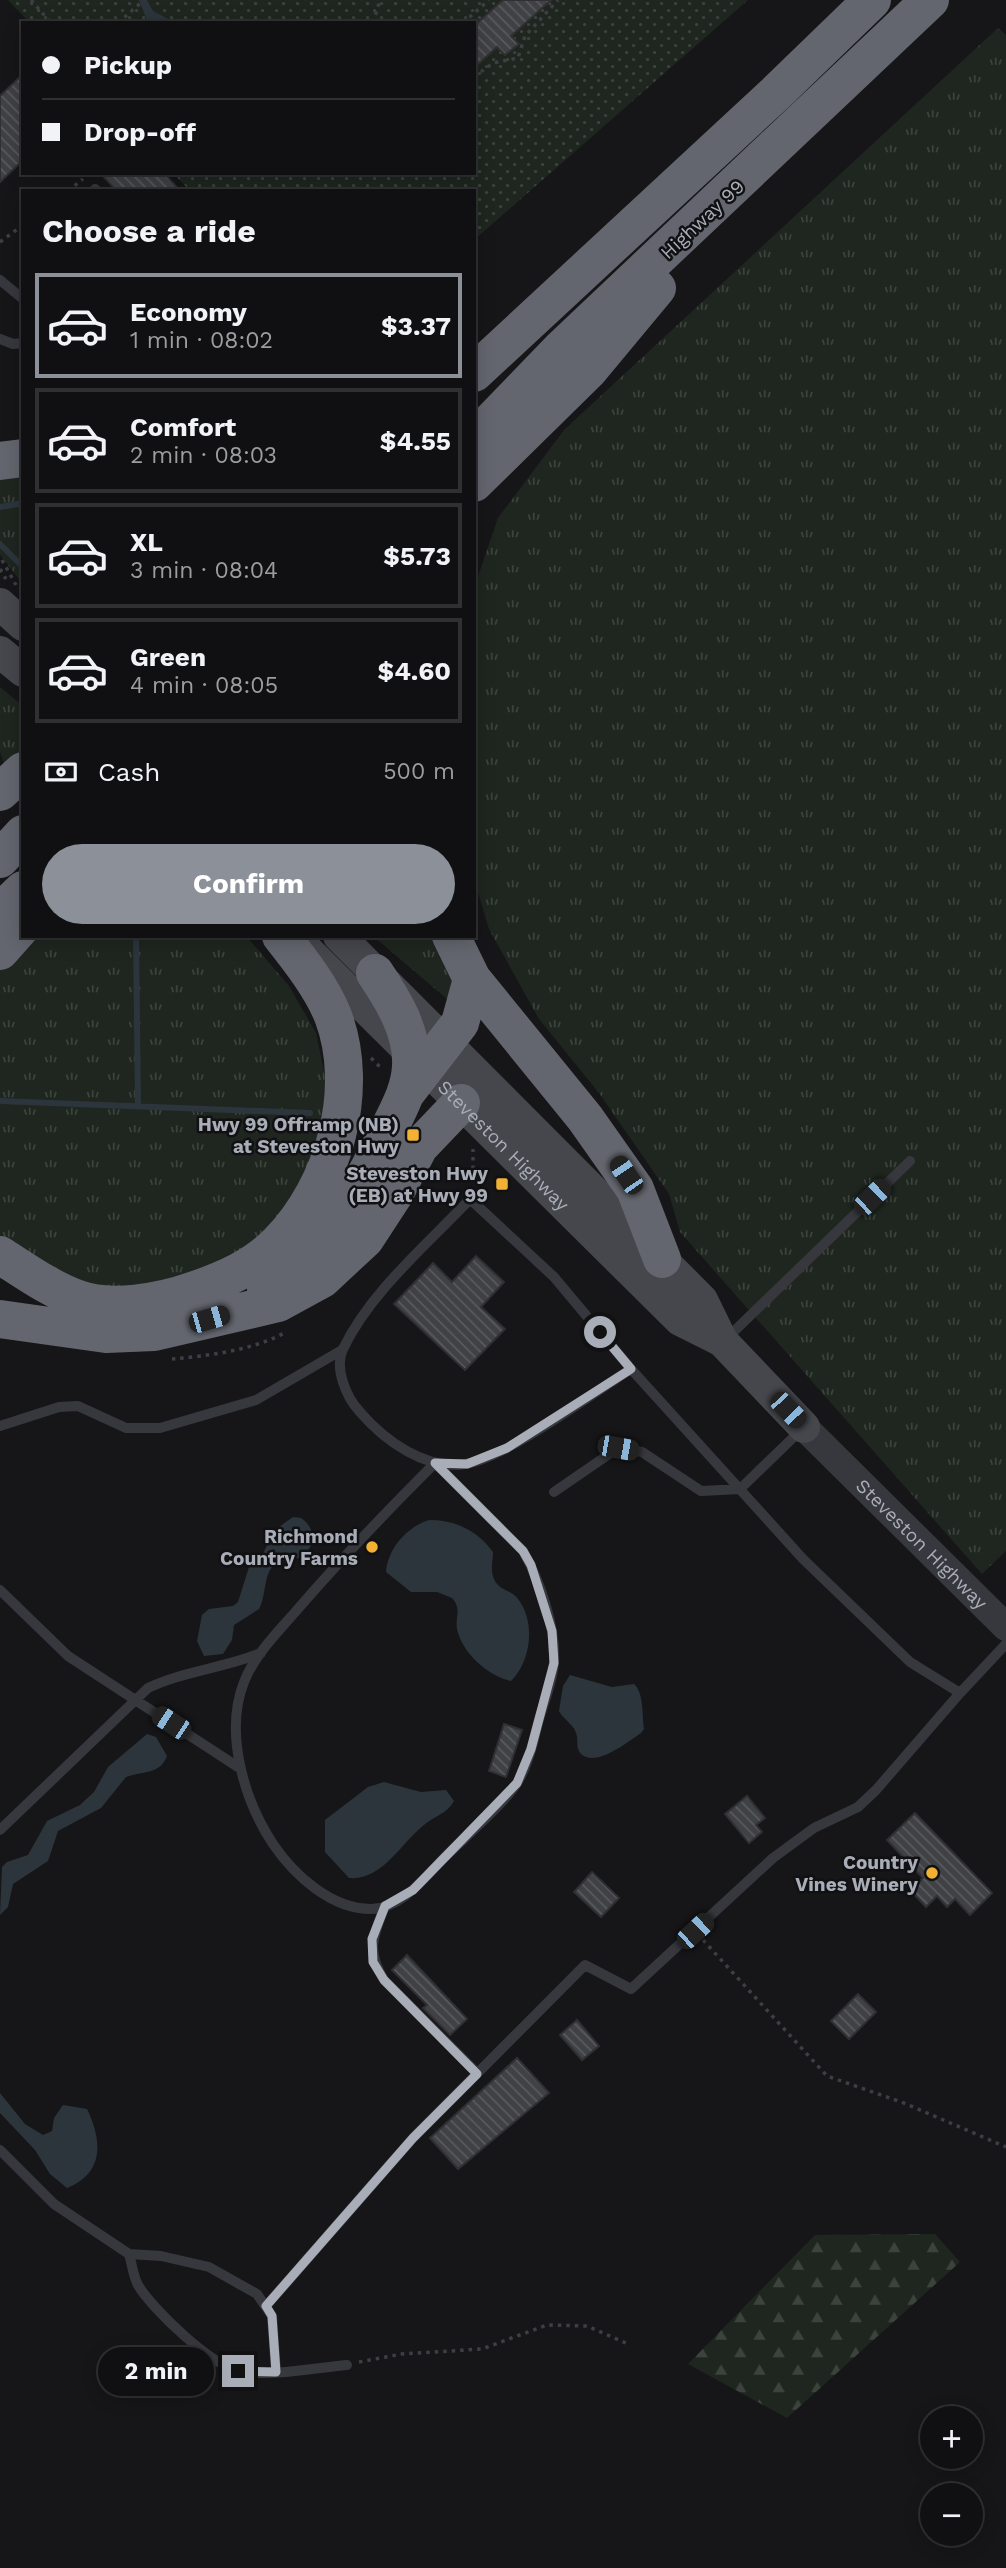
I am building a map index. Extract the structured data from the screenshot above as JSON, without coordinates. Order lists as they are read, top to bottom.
{
  "streets": {
    "highway": ["Highway 99"],
    "main road": ["Steveston Highway"]
  },
  "places": {
    "transit": ["Hwy 99 Offramp (NB) at Steveston Hwy", "Steveston Hwy (EB) at Hwy 99"],
    "other": ["Richmond Country Farms", "Country Vines Winery"]
  },
  "page": {
    "banner": ["Pickup", "Drop-off"],
    "heading": "Choose a ride",
    "list": [
      {
        "name": "Economy",
        "note": "1 min · 08:02",
        "value": "$3.37"
      },
      {
        "name": "Comfort",
        "note": "2 min · 08:03",
        "value": "$4.55"
      },
      {
        "name": "XL",
        "note": "3 min · 08:04",
        "value": "$5.73"
      },
      {
        "name": "Green",
        "note": "4 min · 08:05",
        "value": "$4.60"
      }
    ],
    "pay": ["Cash", "500 m"],
    "buttons": "Confirm",
    "bubble": "2 min",
    "map_buttons": ["+", "−"]
  }
}
